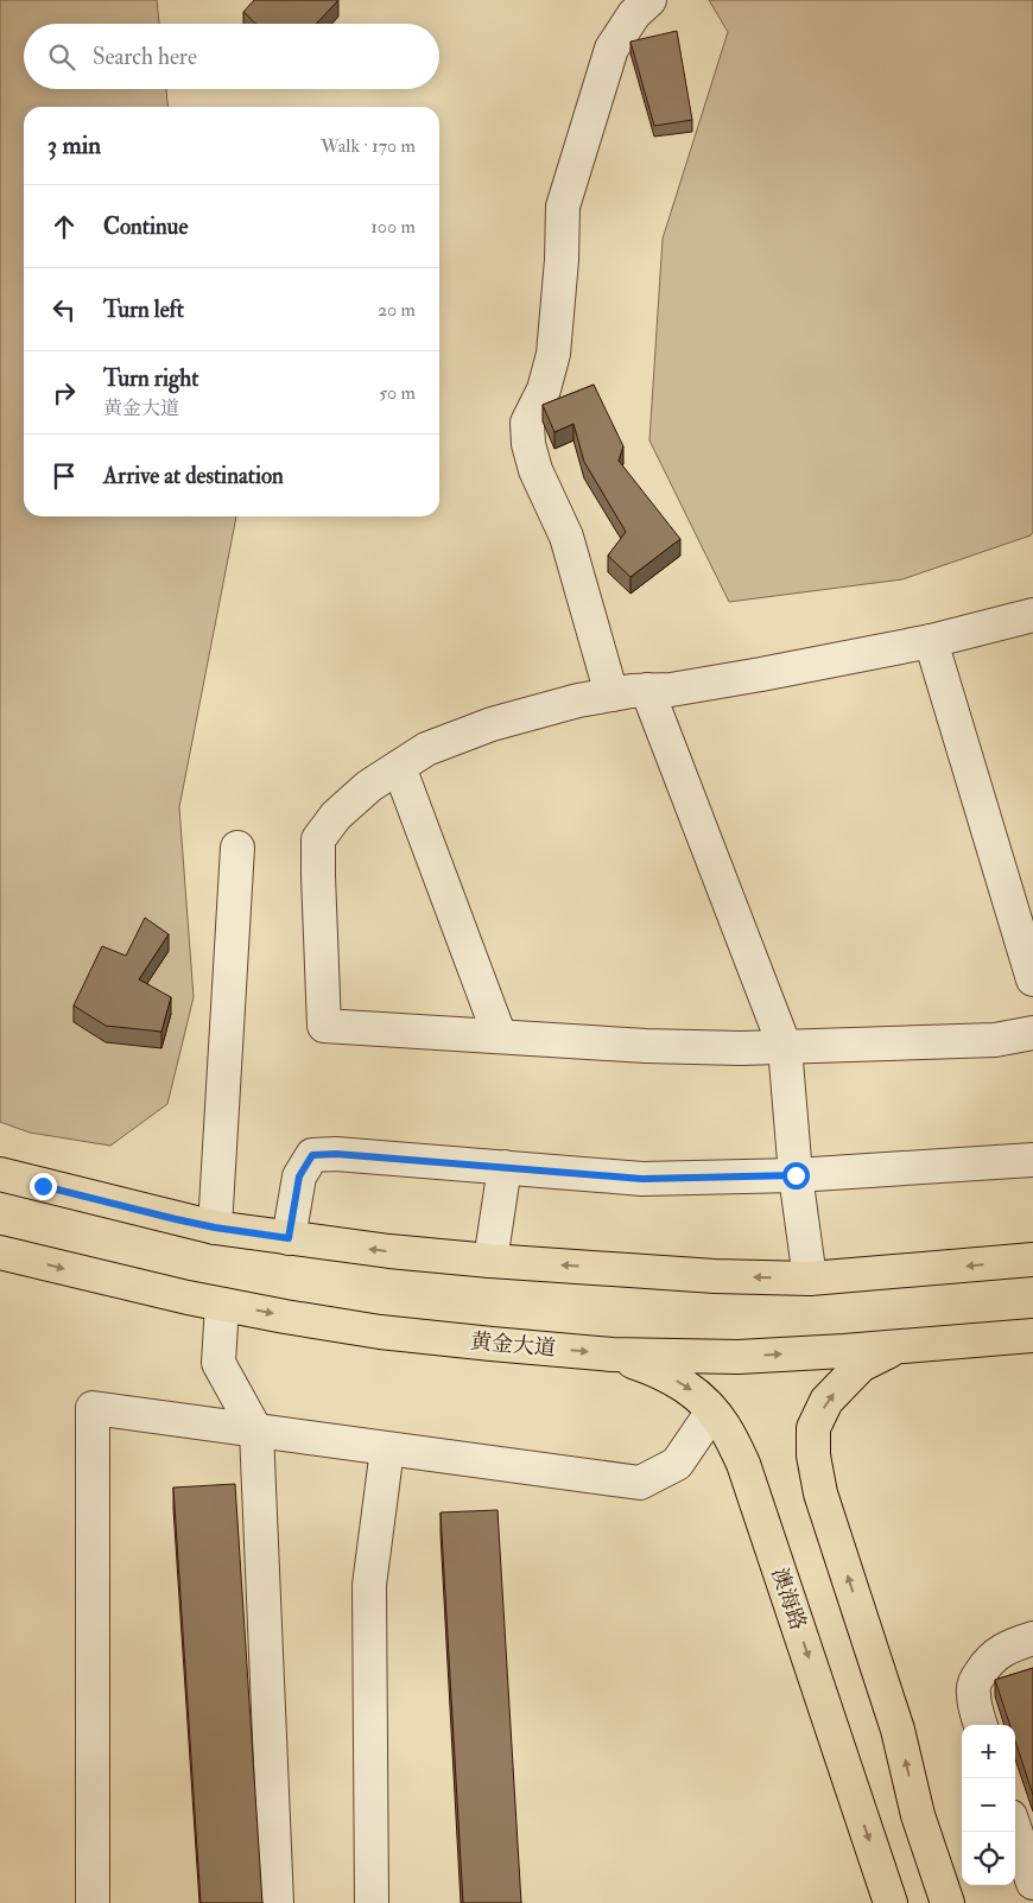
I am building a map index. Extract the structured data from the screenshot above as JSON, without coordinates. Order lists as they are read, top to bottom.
{
  "streets": {
    "main road": ["黄金大道", "澳海路"]
  },
  "crossings": [
    ["黄金大道", "澳海路"]
  ],
  "one_way": ["澳海路"],
  "page": {
    "search": "Search here",
    "heading": ["3 min", "Walk · 170 m"],
    "list": [
      ["Continue", "100 m"],
      ["Turn left", "20 m"],
      ["Turn right", "黄金大道", "50 m"],
      "Arrive at destination"
    ],
    "map_buttons": ["+", "−"]
  }
}
